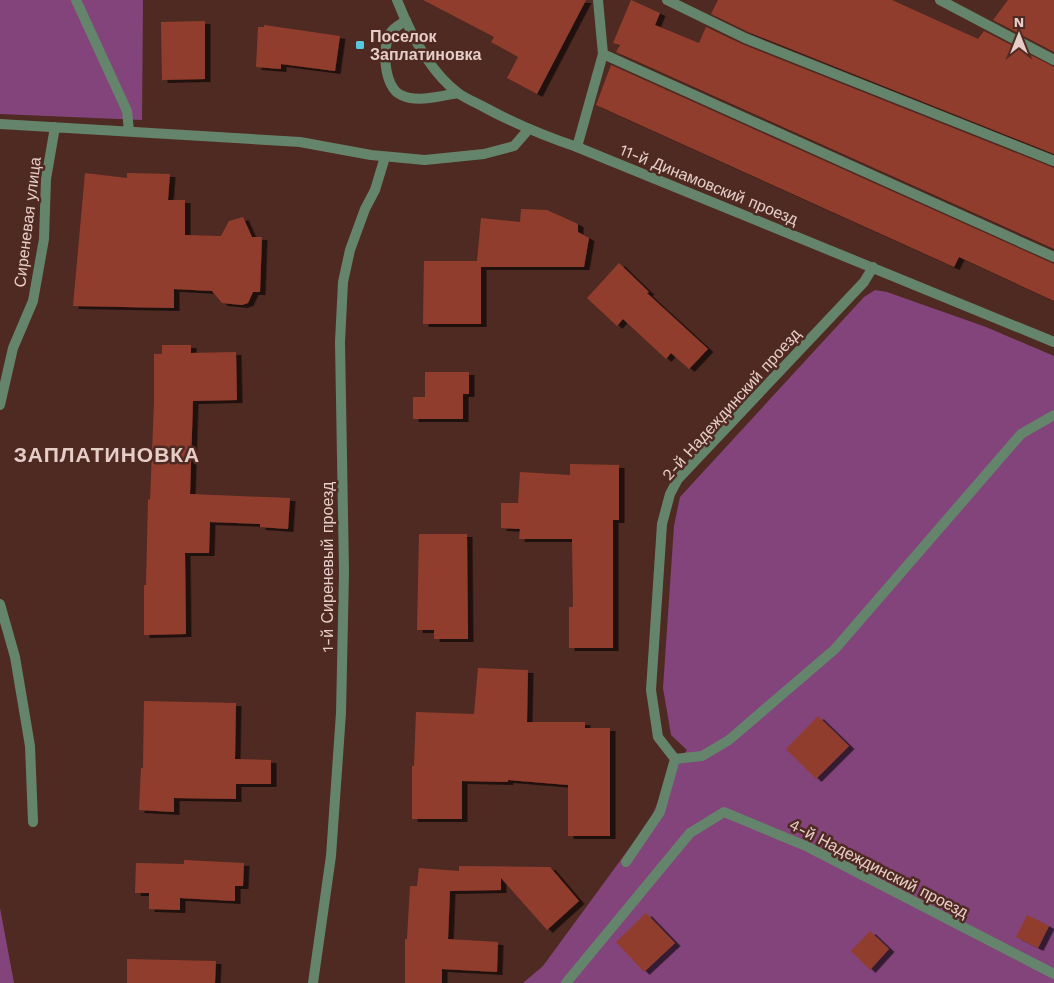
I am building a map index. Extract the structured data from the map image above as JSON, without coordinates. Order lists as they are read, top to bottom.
{
  "streets": {
    "street": [
      "11-й Динамовский проезд",
      "Сиреневая улица",
      "2-й Надеждинский проезд",
      "1-й Сиреневый проезд",
      "4-й Надеждинский проезд"
    ]
  },
  "crossings": [
    ["11-й Динамовский проезд", "2-й Надеждинский проезд"]
  ],
  "districts": ["ЗАПЛАТИНОВКА"],
  "places": {
    "transit": ["Поселок Заплатиновка"]
  },
  "north": "top"
}
